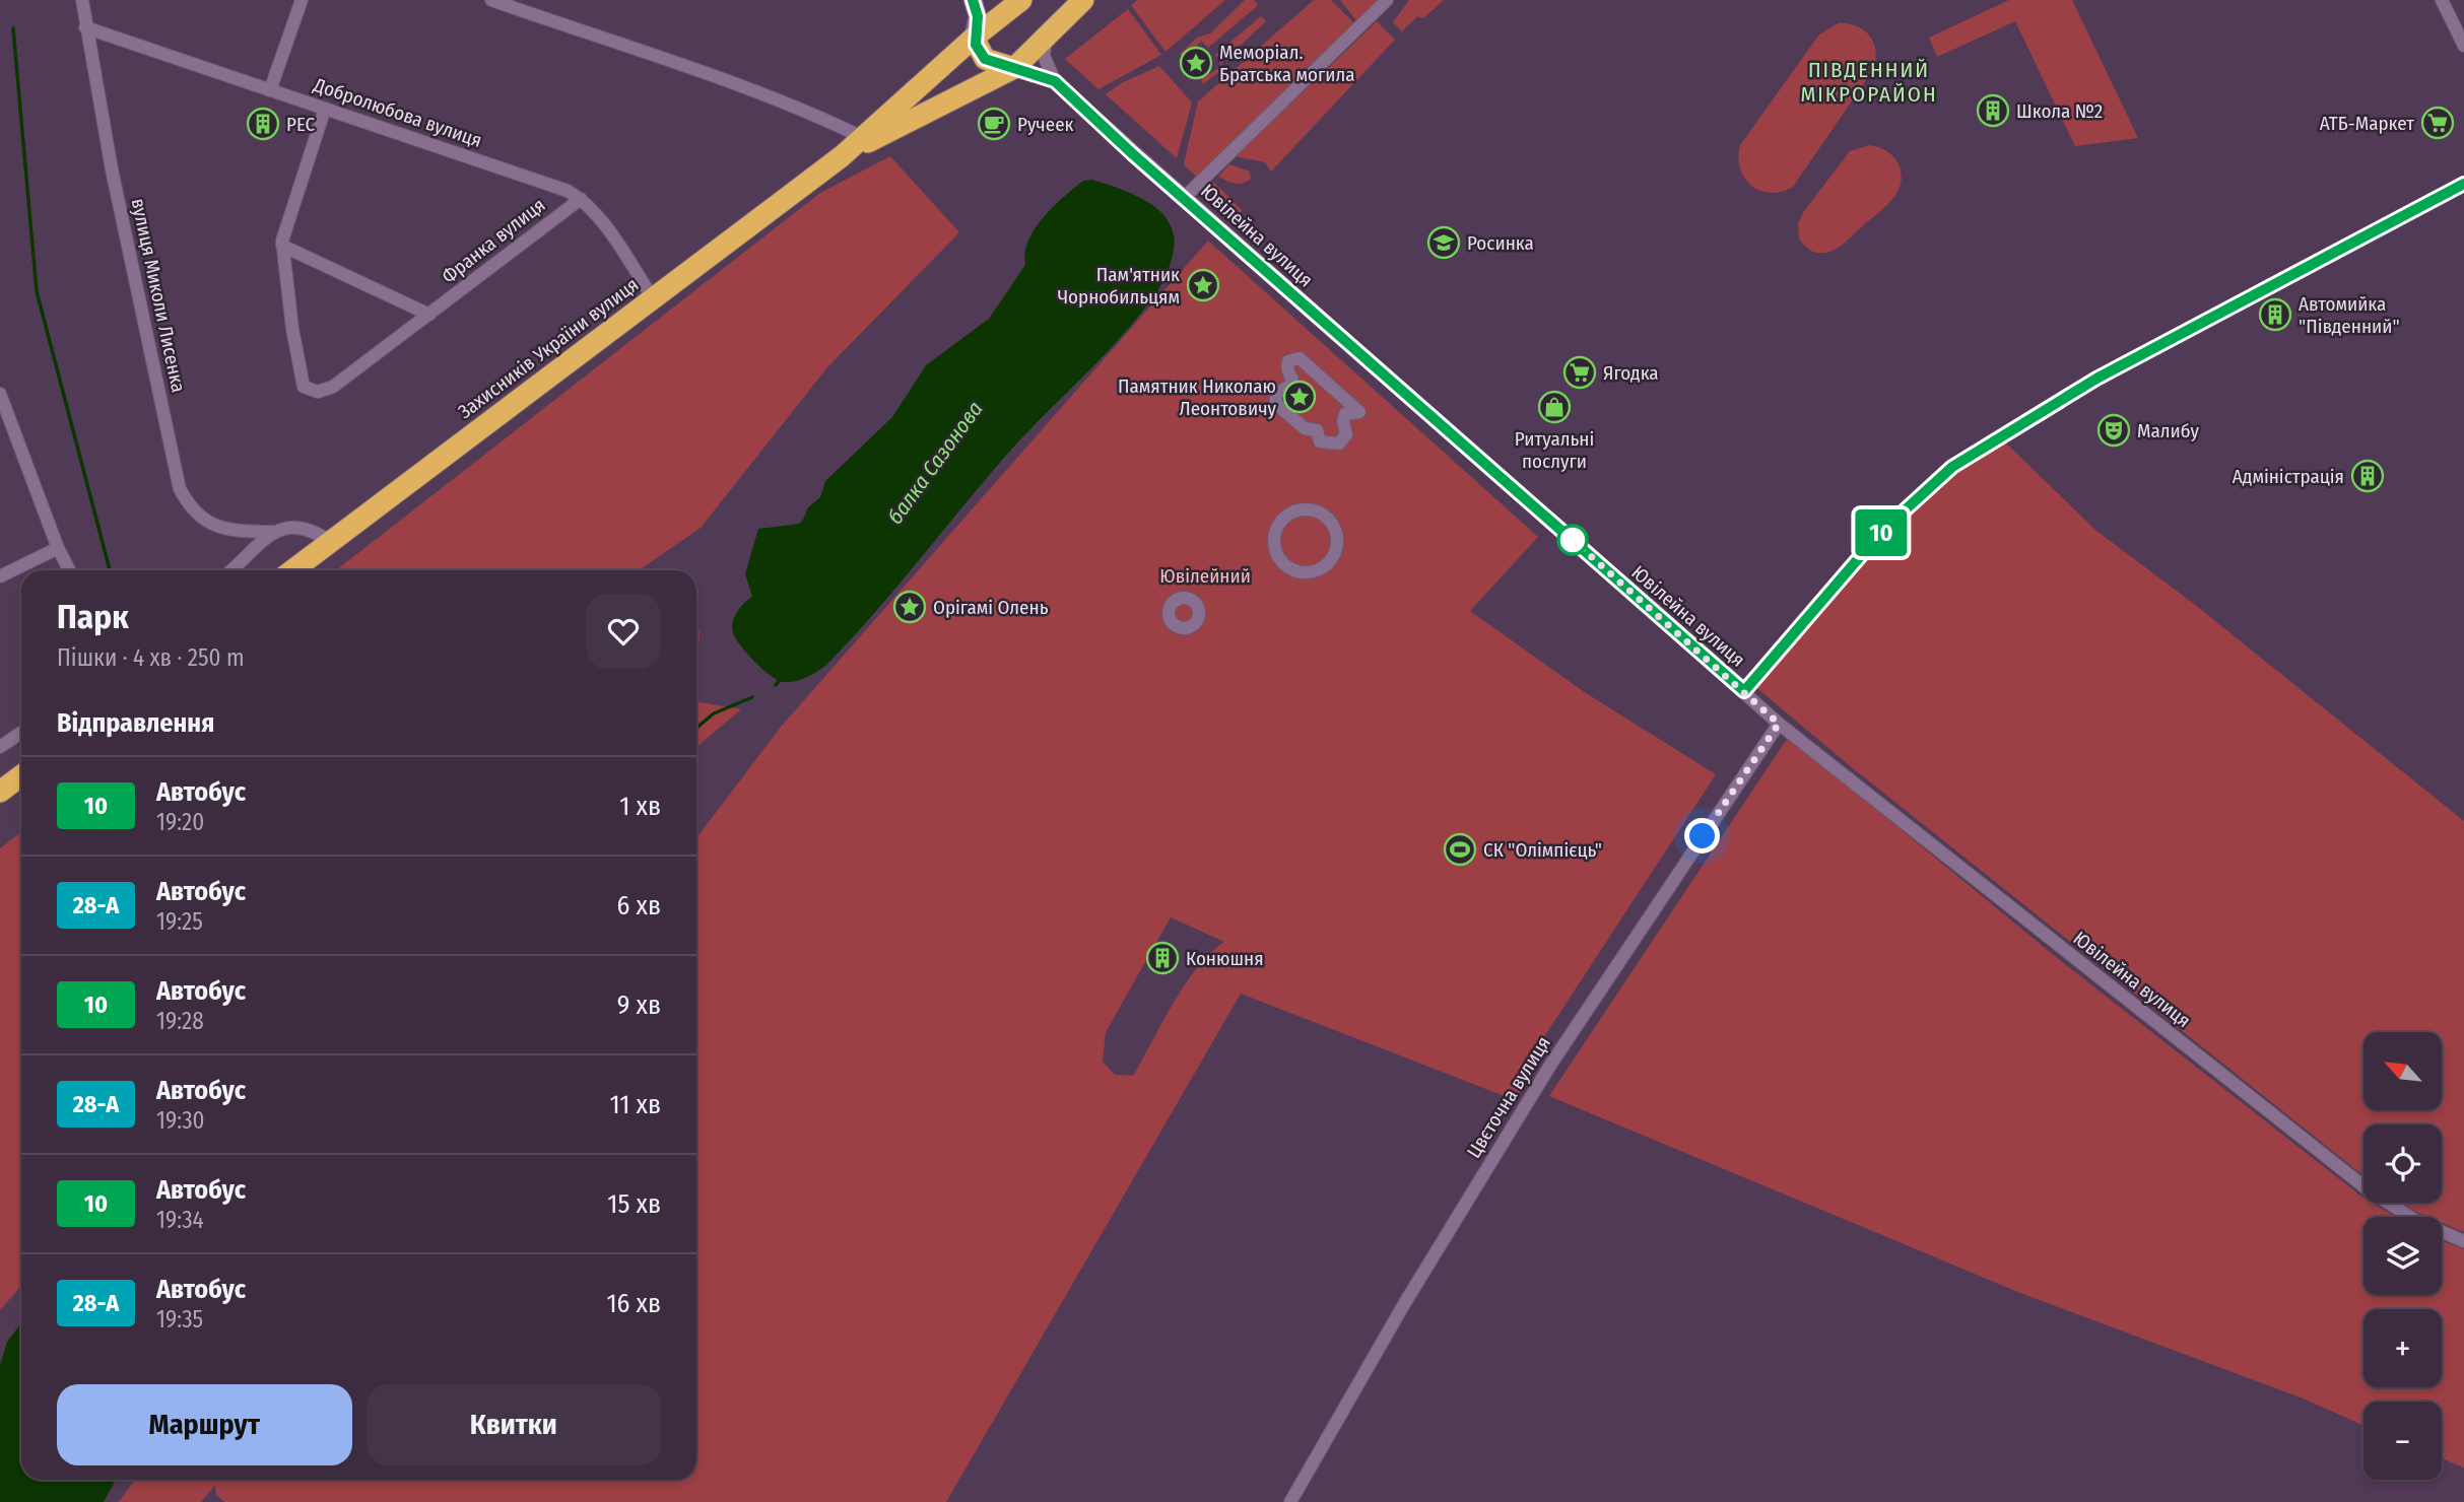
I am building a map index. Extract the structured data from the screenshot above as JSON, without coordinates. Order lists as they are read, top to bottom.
{
  "streets": {
    "highway": ["Захисників України вулиця"],
    "street": [
      "Добролюбова вулиця",
      "Ювілейна вулиця",
      "Франка вулиця",
      "вулиця Миколи Лисенка",
      "Цвєточна вулиця"
    ]
  },
  "crossings": [
    ["Добролюбова вулиця", "Франка вулиця"],
    ["Добролюбова вулиця", "вулиця Миколи Лисенка"],
    ["Ювілейна вулиця", "Захисників України вулиця"],
    ["Ювілейна вулиця", "Цвєточна вулиця"],
    ["вулиця Миколи Лисенка", "Захисників України вулиця"]
  ],
  "districts": ["ПІВДЕННИЙ МІКРОРАЙОН"],
  "water": ["балка Сазонова"],
  "parks": ["Ювілейний"],
  "places": {
    "place": [
      "Меморіал. Братська могила",
      "Пам'ятник Чорнобильцям",
      "Памятник Николаю Леонтовичу",
      "Орігамі Олень"
    ],
    "building": [
      "Школа №2",
      "РЕС",
      "Автомийка \"Південний\"",
      "Адміністрація",
      "Конюшня"
    ],
    "supermarket": ["АТБ-Маркет", "Ягодка"],
    "cafe": ["Ручеек"],
    "school or university": ["Росинка"],
    "shop": ["Ритуальні послуги"],
    "theatre": ["Малибу"],
    "sports": ["СК \"Олімпієць\""]
  },
  "lines": ["bus line 10"],
  "north": "top left",
  "page": {
    "on_map": "10",
    "heading": [
      ["Парк", "Пішки · 4 хв · 250 m"],
      "Відправлення"
    ],
    "list": [
      {
        "mark": "10",
        "name": "Автобус",
        "note": "19:20",
        "value": "1 хв"
      },
      {
        "mark": "28-А",
        "name": "Автобус",
        "note": "19:25",
        "value": "6 хв"
      },
      {
        "mark": "10",
        "name": "Автобус",
        "note": "19:28",
        "value": "9 хв"
      },
      {
        "mark": "28-А",
        "name": "Автобус",
        "note": "19:30",
        "value": "11 хв"
      },
      {
        "mark": "10",
        "name": "Автобус",
        "note": "19:34",
        "value": "15 хв"
      },
      {
        "mark": "28-А",
        "name": "Автобус",
        "note": "19:35",
        "value": "16 хв"
      }
    ],
    "map_buttons": ["+", "−"],
    "buttons": ["Маршрут", "Квитки"]
  }
}
